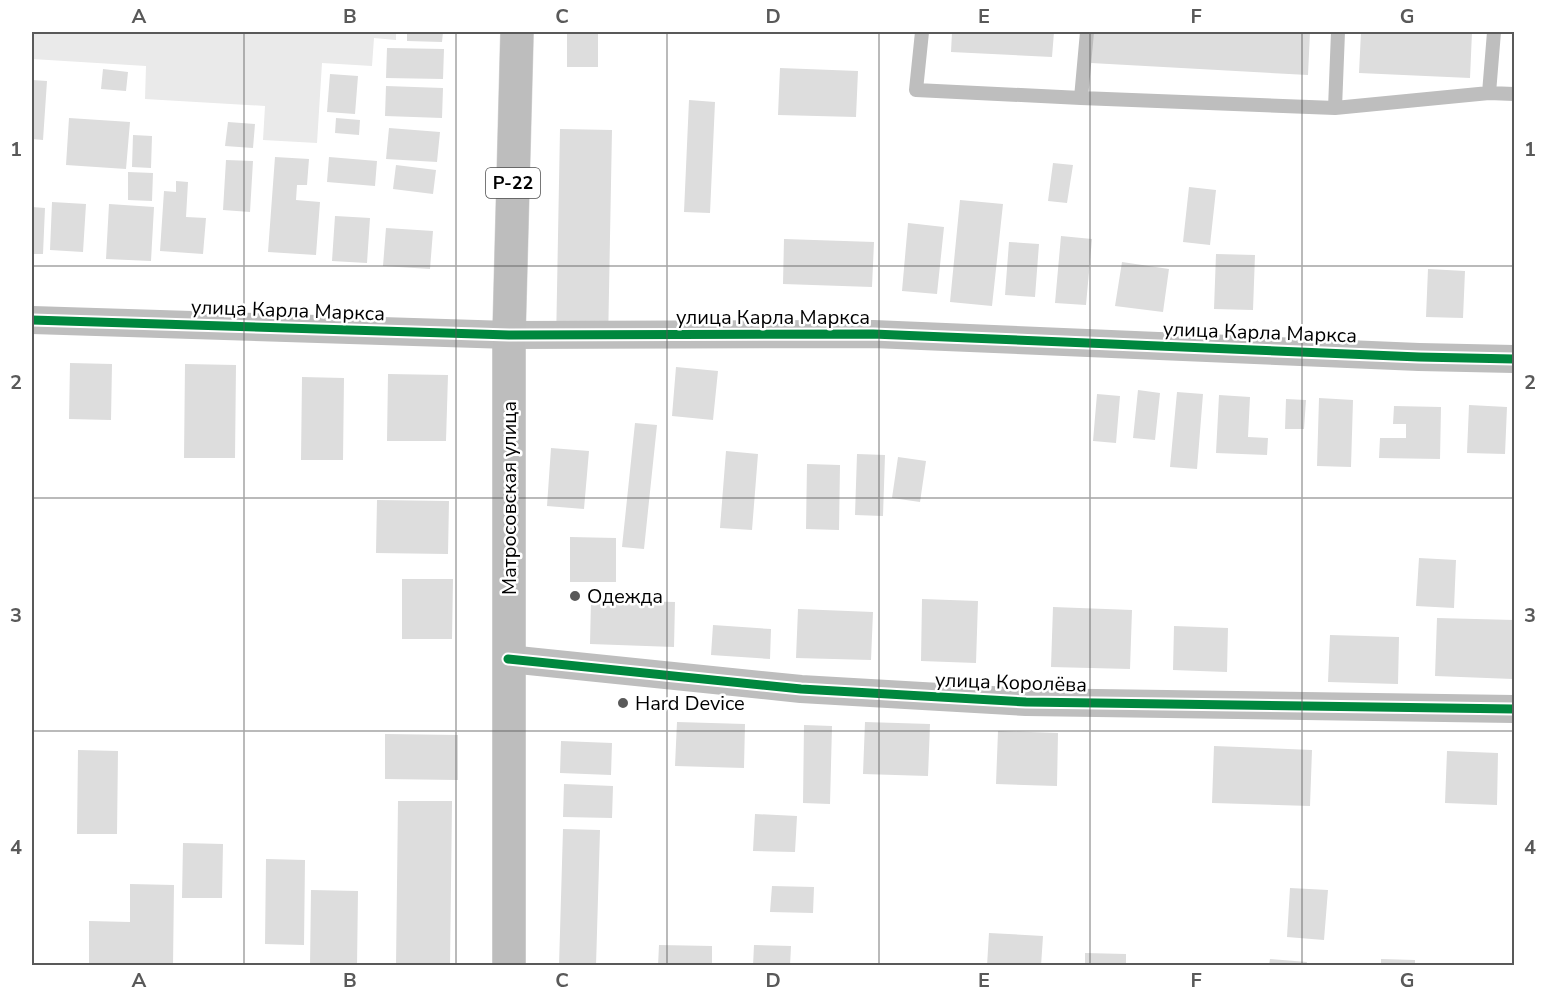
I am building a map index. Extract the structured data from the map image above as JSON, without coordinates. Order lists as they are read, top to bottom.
{
  "streets": {
    "highway": ["Р-22", "Матросовская улица"],
    "street": ["улица Карла Маркса", "улица Королёва"]
  },
  "crossings": [
    ["улица Карла Маркса", "Матросовская улица"],
    ["Матросовская улица", "улица Королёва"]
  ],
  "places": ["Одежда", "Hard Device"],
  "grid": {
    "columns": [
      "A",
      "B",
      "C",
      "D",
      "E",
      "F",
      "G"
    ],
    "rows": [
      "1",
      "2",
      "3",
      "4"
    ]
  }
}
